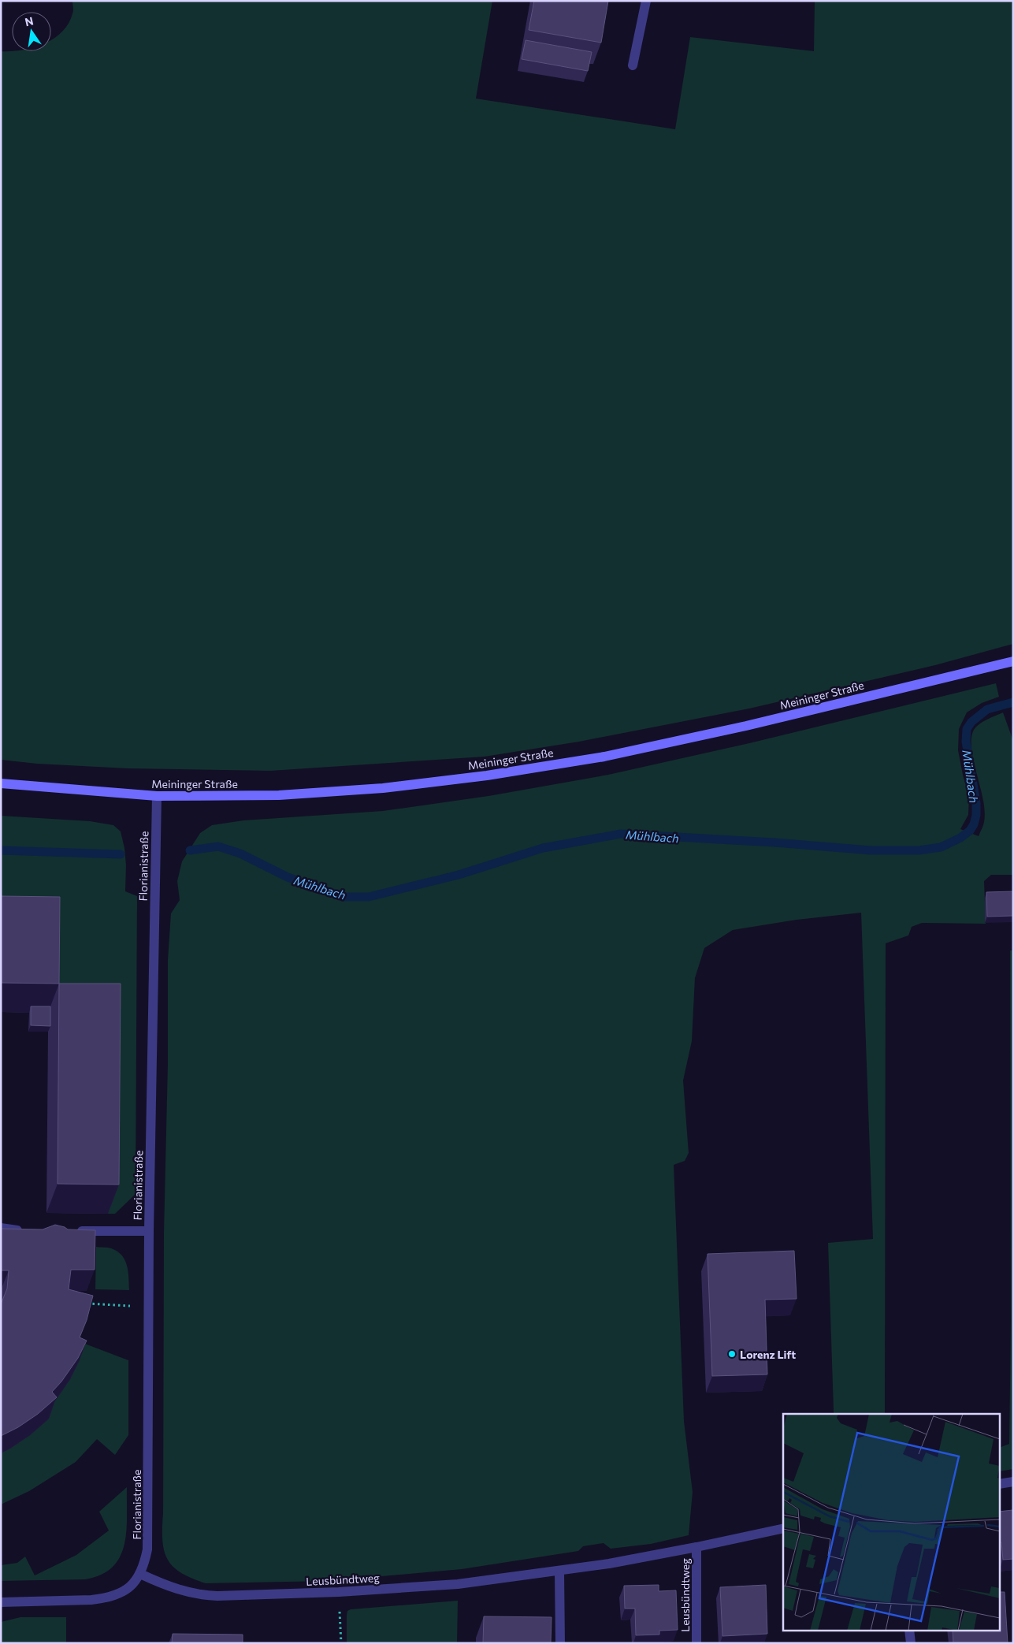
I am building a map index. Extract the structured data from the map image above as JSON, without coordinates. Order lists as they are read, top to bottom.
{
  "streets": {
    "main road": ["Meininger Straße"],
    "street": ["Florianistraße", "Leusbündtweg"]
  },
  "crossings": [
    ["Meininger Straße", "Florianistraße"],
    ["Florianistraße", "Leusbündtweg"]
  ],
  "water": ["Mühlbach"],
  "places": ["Lorenz Lift"],
  "north": "top"
}
